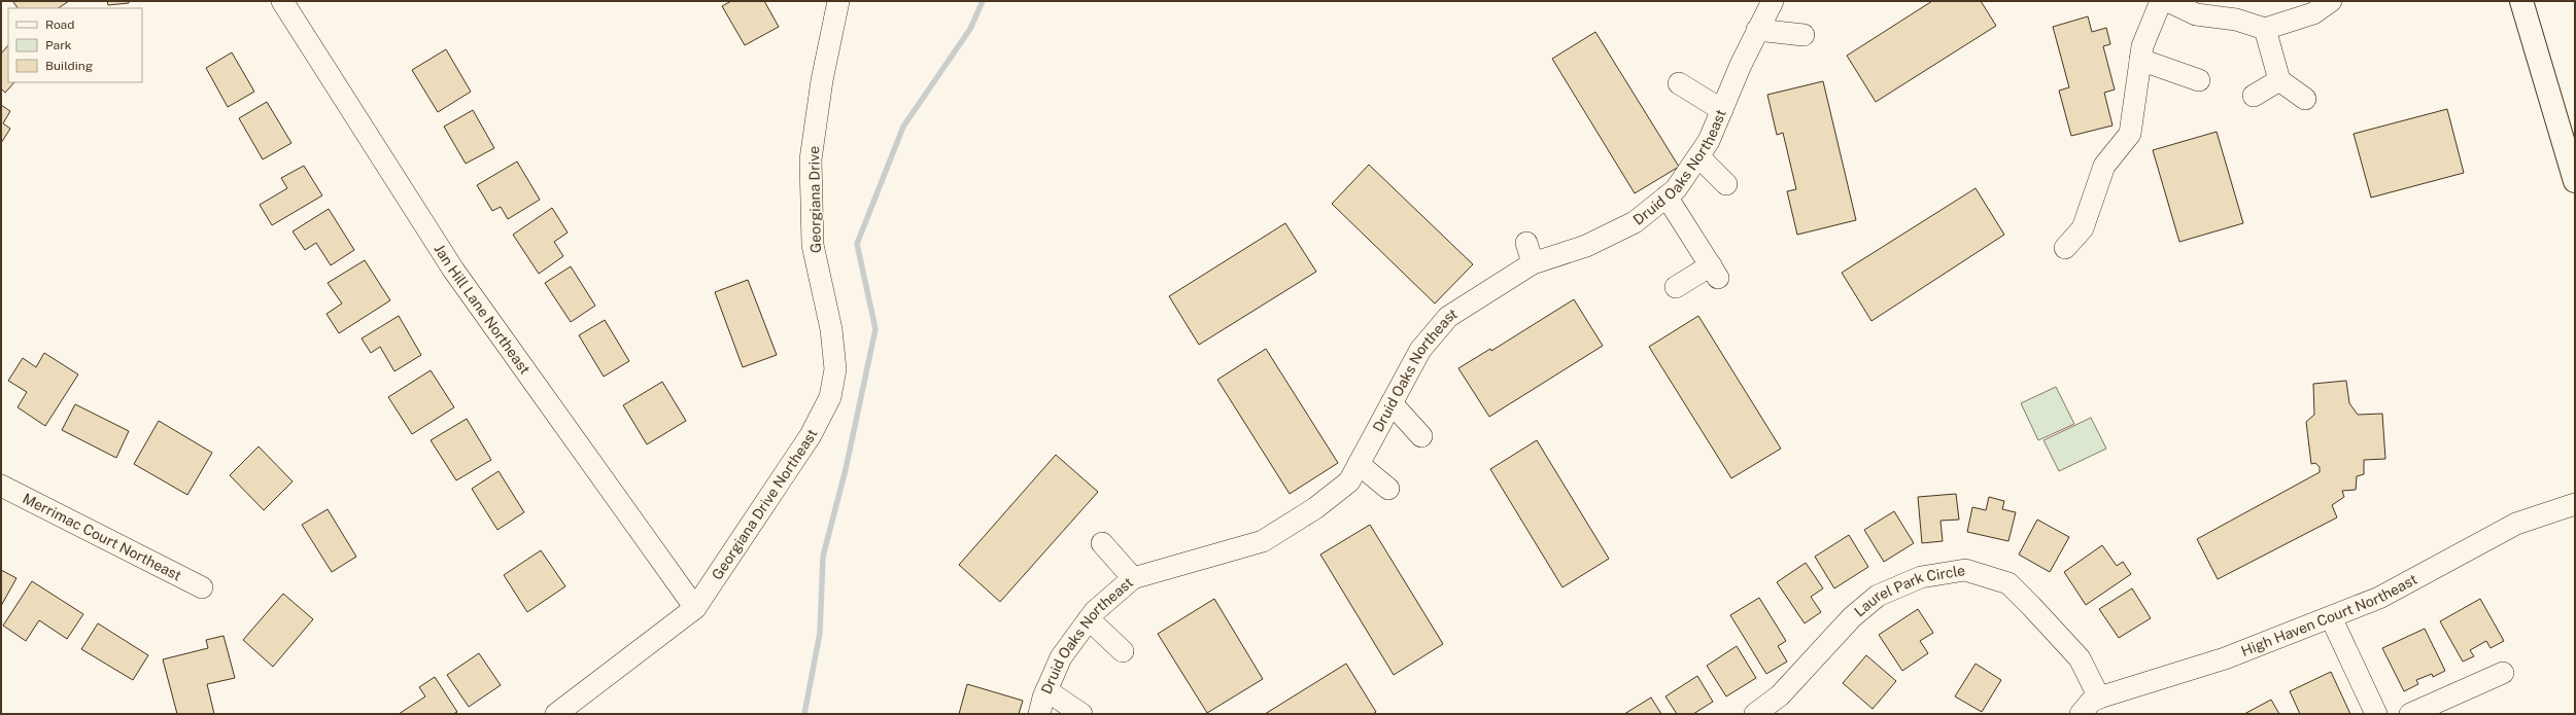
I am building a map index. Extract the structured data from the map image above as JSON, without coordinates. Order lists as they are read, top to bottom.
{
  "streets": {
    "street": [
      "Druid Oaks Northeast",
      "Georgiana Drive",
      "Jan Hill Lane Northeast",
      "Georgiana Drive Northeast",
      "Merrimac Court Northeast",
      "Laurel Park Circle",
      "High Haven Court Northeast"
    ]
  },
  "crossings": [
    ["Georgiana Drive", "Georgiana Drive Northeast"],
    ["Jan Hill Lane Northeast", "Georgiana Drive Northeast"],
    ["Laurel Park Circle", "High Haven Court Northeast"]
  ],
  "legend": ["Road", "Park", "Building"]
}
